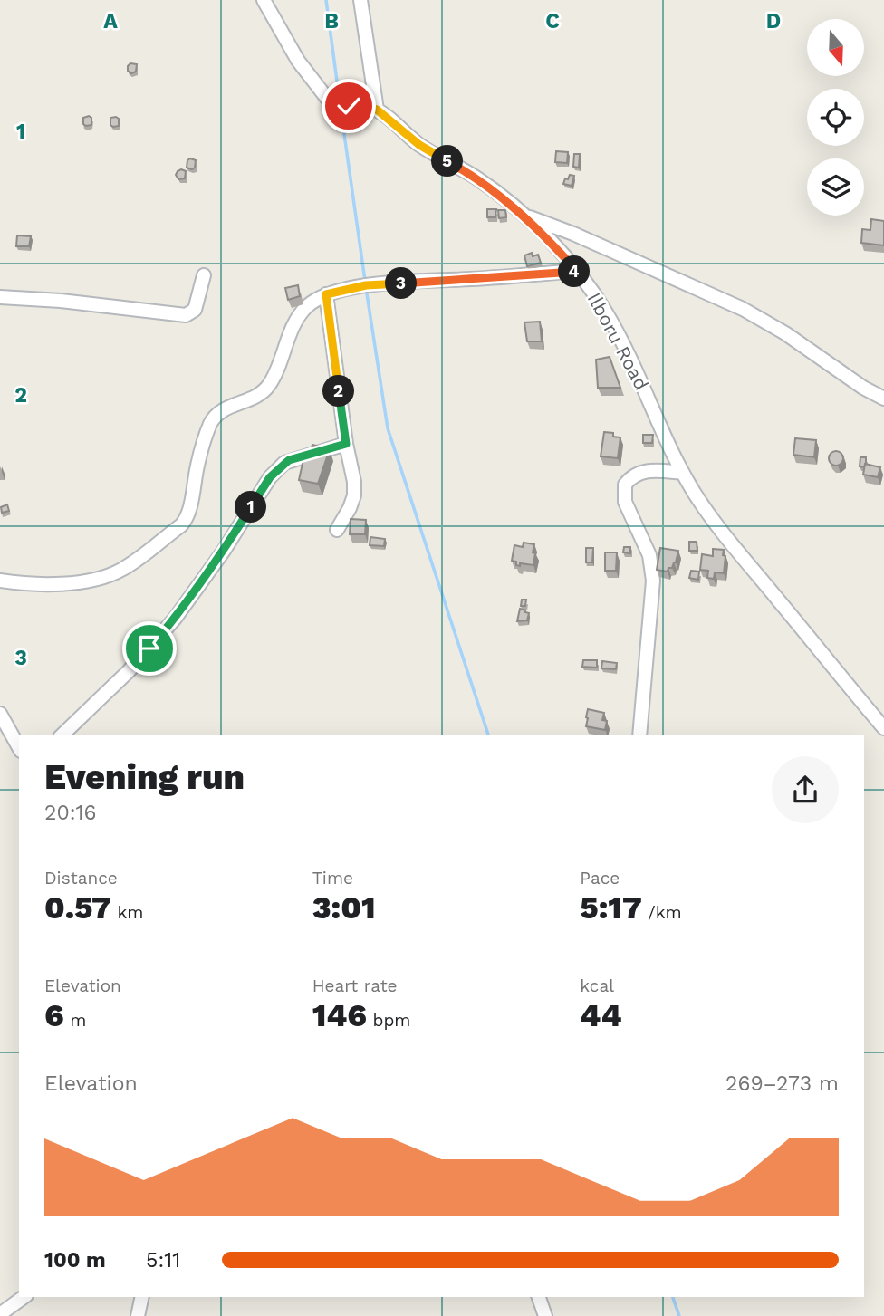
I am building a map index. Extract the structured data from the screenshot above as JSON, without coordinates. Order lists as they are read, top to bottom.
{
  "streets": {
    "street": ["Ilboru Road"]
  },
  "north": "bottom",
  "page": {
    "pins": [
      "5",
      "4",
      "3",
      "2",
      "1"
    ],
    "heading": ["Evening run", "20:16"],
    "stats": [
      ["Distance", "0.57 km"],
      ["Time", "3:01"],
      ["Pace", "5:17 /km"],
      ["Elevation", "6 m"],
      ["Heart rate", "146 bpm"],
      ["kcal", "44"]
    ],
    "chart": ["Elevation", "269–273 m"],
    "list": [
      {
        "name": "100 m",
        "note": "5:11"
      }
    ]
  },
  "grid": {
    "columns": [
      "A",
      "B",
      "C",
      "D"
    ],
    "rows": ["1", "2", "3"]
  }
}
